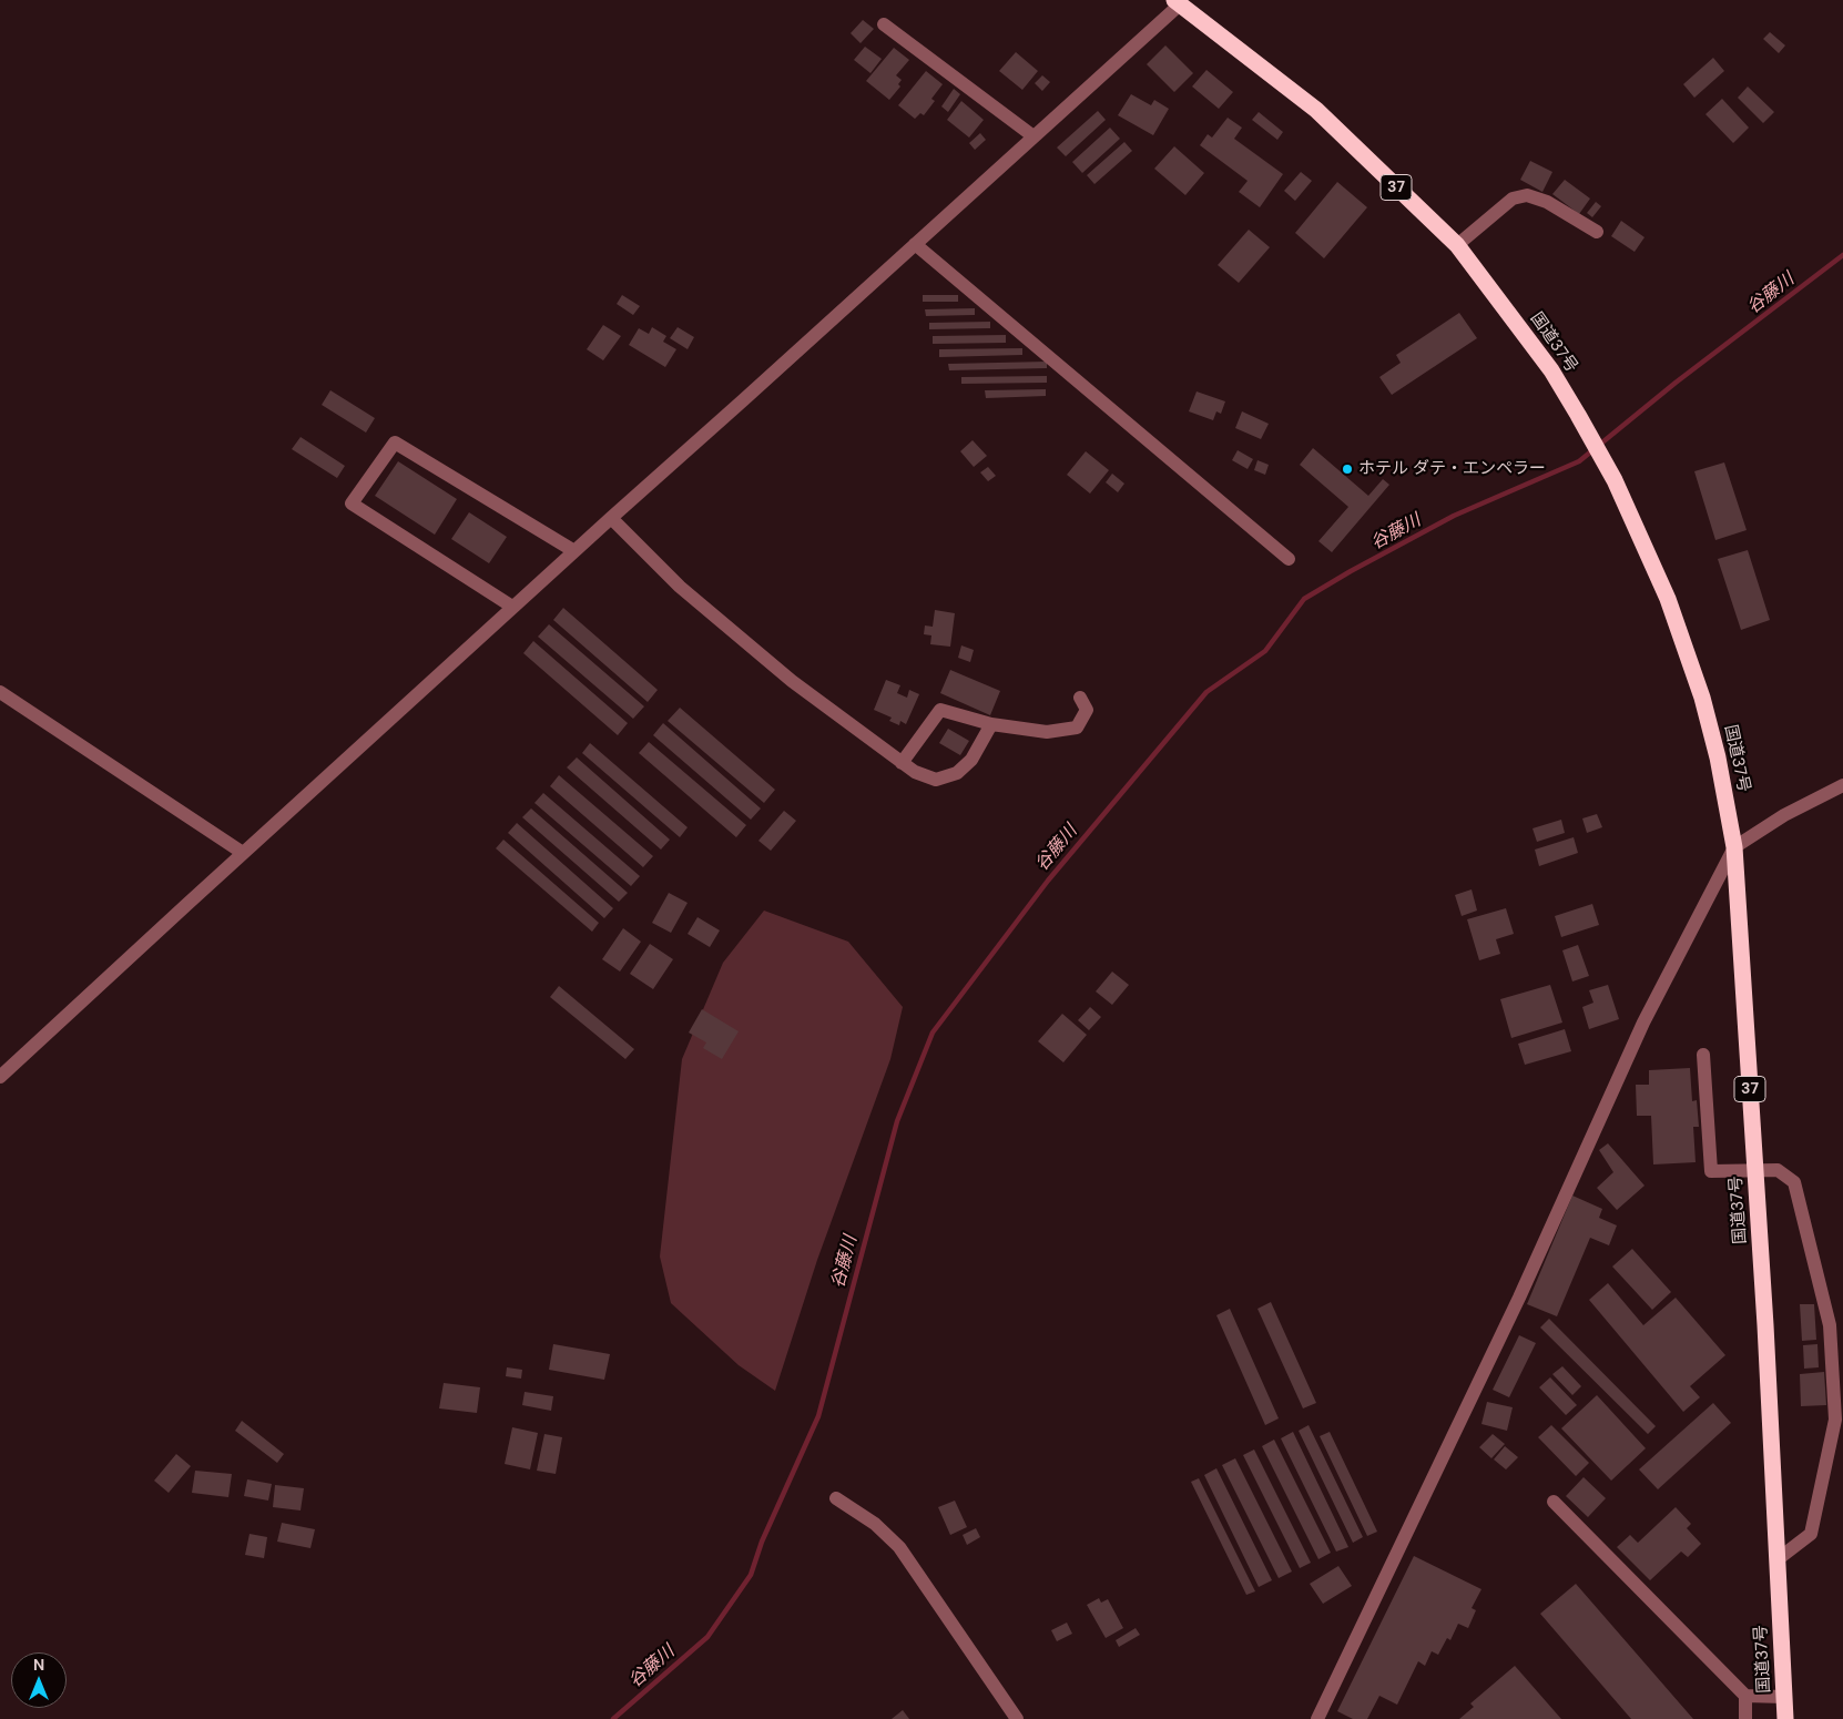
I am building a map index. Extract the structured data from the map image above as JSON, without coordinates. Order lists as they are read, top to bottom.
{
  "streets": {
    "highway": ["37", "国道37号"]
  },
  "water": ["谷藤川"],
  "places": ["ホテル ダテ・エンペラー"],
  "north": "top"
}
